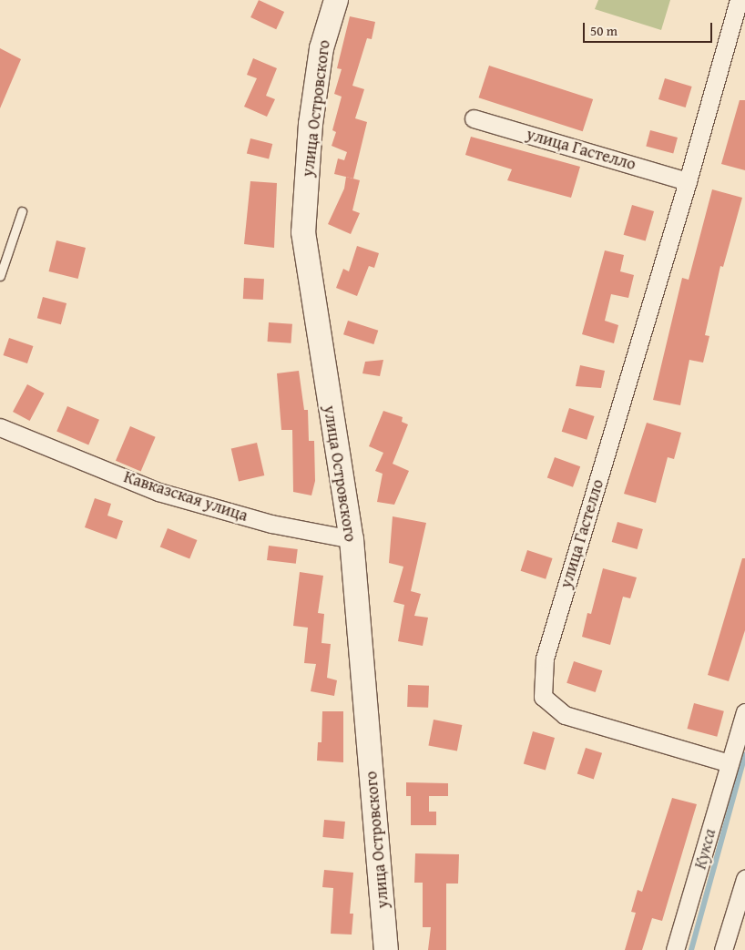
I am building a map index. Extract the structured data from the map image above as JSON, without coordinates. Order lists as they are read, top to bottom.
{
  "streets": {
    "street": ["улица Островского", "улица Гастелло", "Кавказская улица"]
  },
  "crossings": [
    ["улица Островского", "Кавказская улица"]
  ],
  "water": ["Кукса"],
  "scale_bar": "50 m"
}
